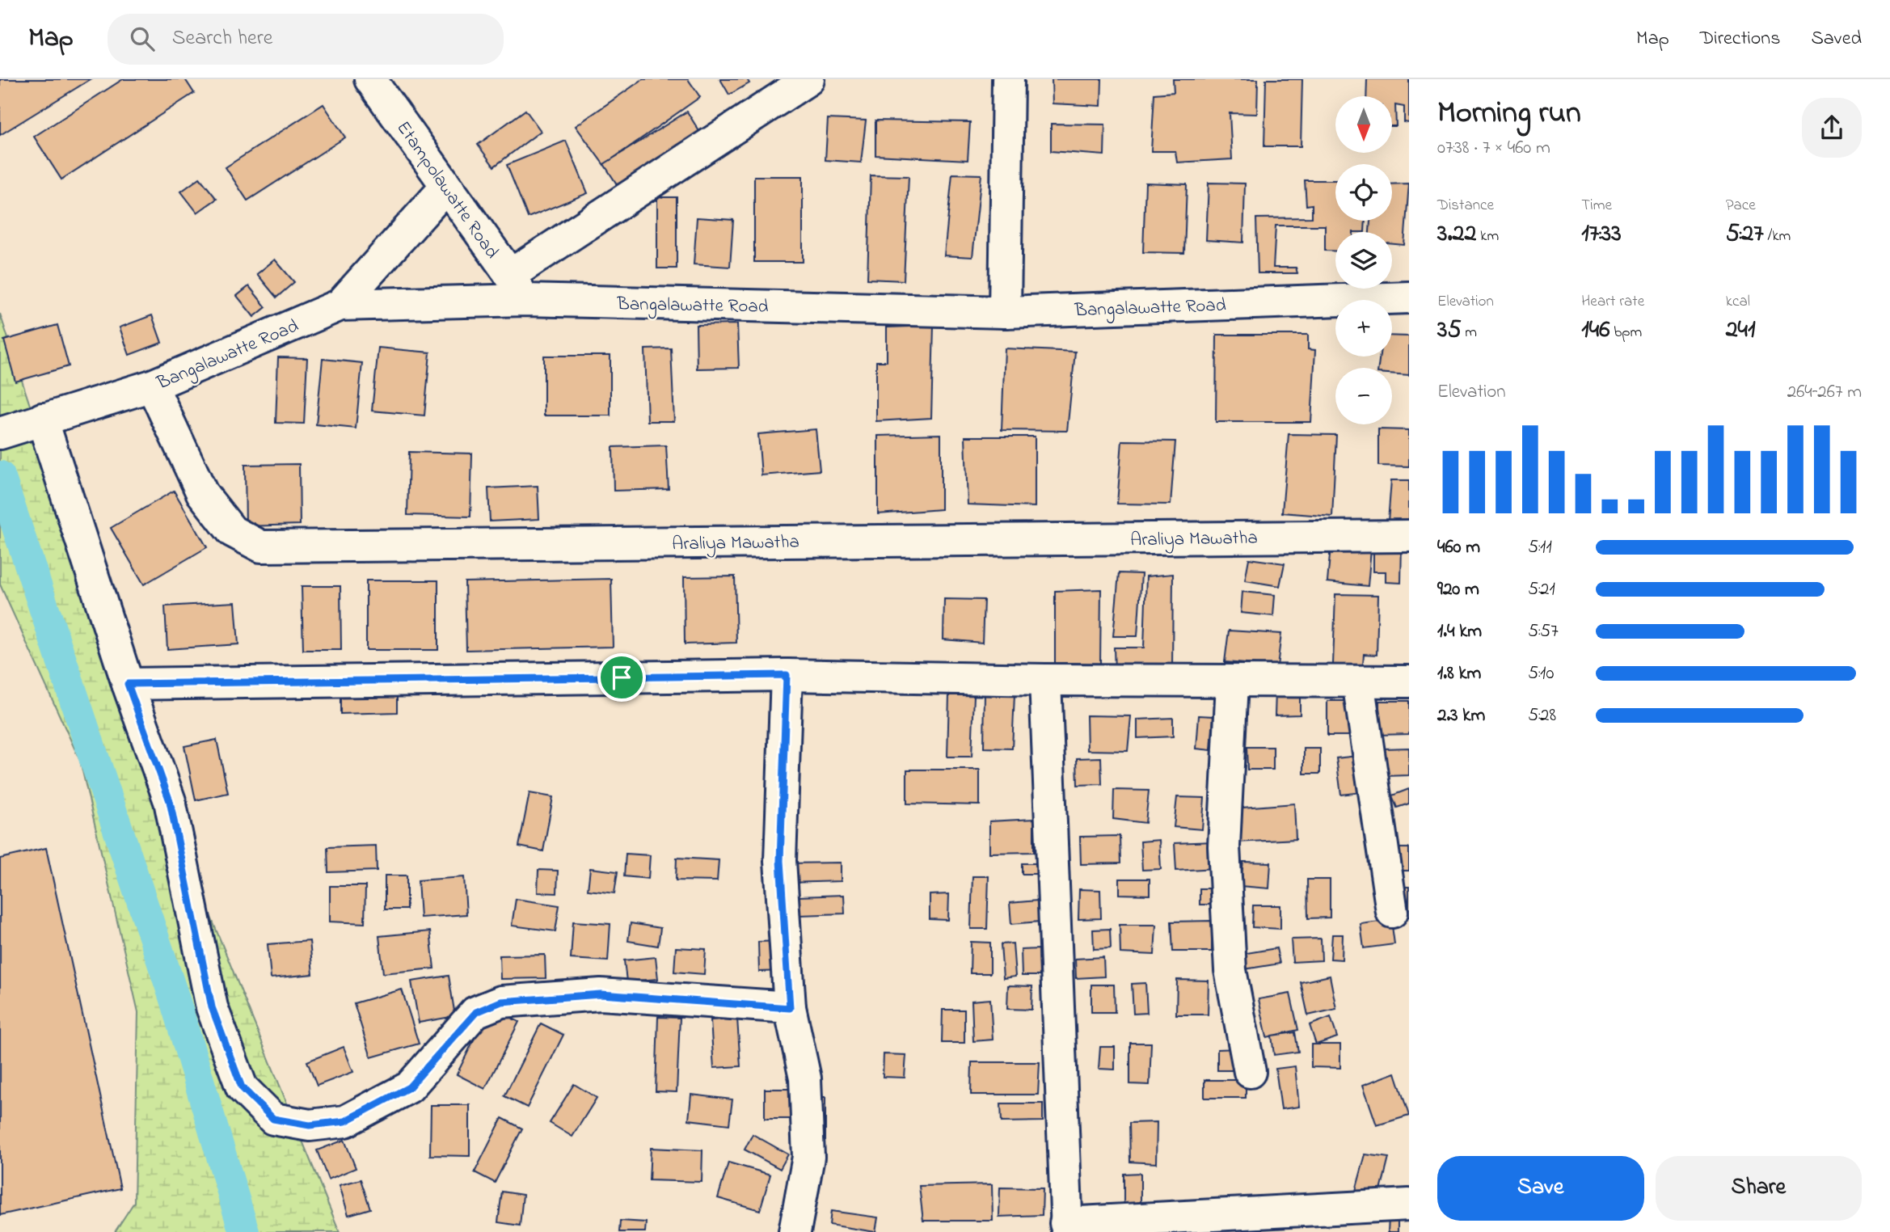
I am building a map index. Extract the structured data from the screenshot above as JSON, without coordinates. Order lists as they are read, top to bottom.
{
  "streets": {
    "street": ["Etampolawatte Road", "Bangalawatte Road", "Araliya Mawatha"]
  },
  "crossings": [
    ["Etampolawatte Road", "Bangalawatte Road"],
    ["Bangalawatte Road", "Araliya Mawatha"]
  ],
  "north": "bottom",
  "page": {
    "header": "Map",
    "search": "Search here",
    "nav": ["Map", "Directions", "Saved"],
    "heading": ["Morning run", "07:38 · 7 × 460 m"],
    "map_buttons": ["+", "−"],
    "stats": [
      ["Distance", "3.22 km"],
      ["Time", "17:33"],
      ["Pace", "5:27 /km"],
      ["Elevation", "35 m"],
      ["Heart rate", "146 bpm"],
      ["kcal", "241"]
    ],
    "chart": ["Elevation", "264–267 m"],
    "list": [
      {
        "name": "460 m",
        "note": "5:11"
      },
      {
        "name": "920 m",
        "note": "5:21"
      },
      {
        "name": "1.4 km",
        "note": "5:57"
      },
      {
        "name": "1.8 km",
        "note": "5:10"
      },
      {
        "name": "2.3 km",
        "note": "5:28"
      }
    ],
    "buttons": ["Save", "Share"]
  }
}
